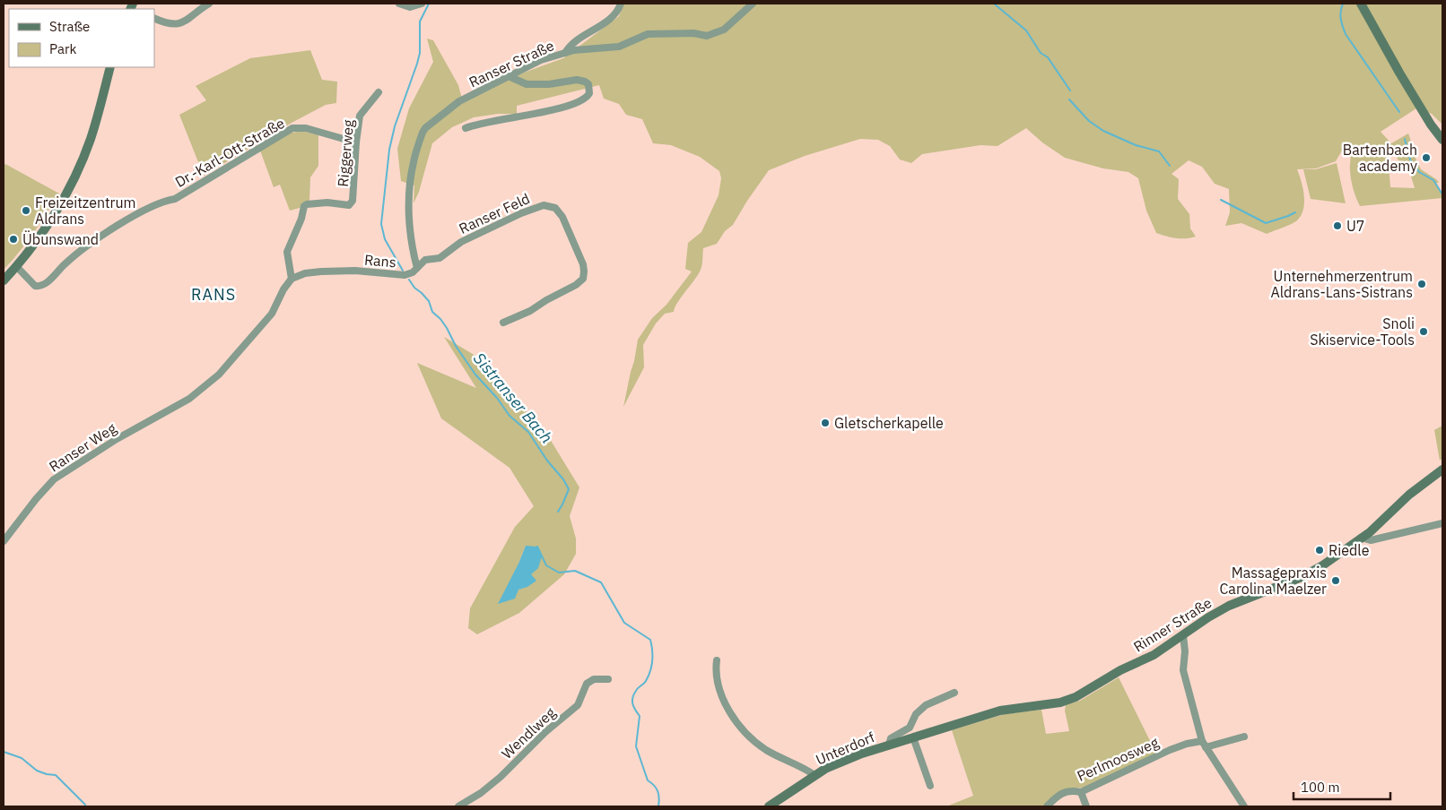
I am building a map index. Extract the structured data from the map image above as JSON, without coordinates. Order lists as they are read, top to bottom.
{
  "streets": {
    "main road": ["Rinner Straße", "Unterdorf"],
    "street": [
      "Ranser Straße",
      "Dr.-Karl-Ott-Straße",
      "Riggerweg",
      "Ranser Feld",
      "Rans",
      "Ranser Weg",
      "Wendlweg",
      "Perlmoosweg"
    ]
  },
  "crossings": [
    ["Ranser Straße", "Rans"],
    ["Dr.-Karl-Ott-Straße", "Riggerweg"],
    ["Riggerweg", "Rans"],
    ["Riggerweg", "Ranser Weg"],
    ["Ranser Feld", "Rans"],
    ["Rans", "Ranser Weg"],
    ["Rinner Straße", "Unterdorf"]
  ],
  "districts": ["RANS"],
  "water": ["Sistranser Bach"],
  "places": [
    "Bartenbach academy",
    "Freizeitzentrum Aldrans",
    "U7",
    "Übunswand",
    "Unternehmerzentrum Aldrans-Lans-Sistrans",
    "Snoli Skiservice-Tools",
    "Gletscherkapelle",
    "Riedle",
    "Massagepraxis Carolina Maelzer"
  ],
  "legend": ["Straße", "Park"],
  "scale_bar": "100 m"
}
